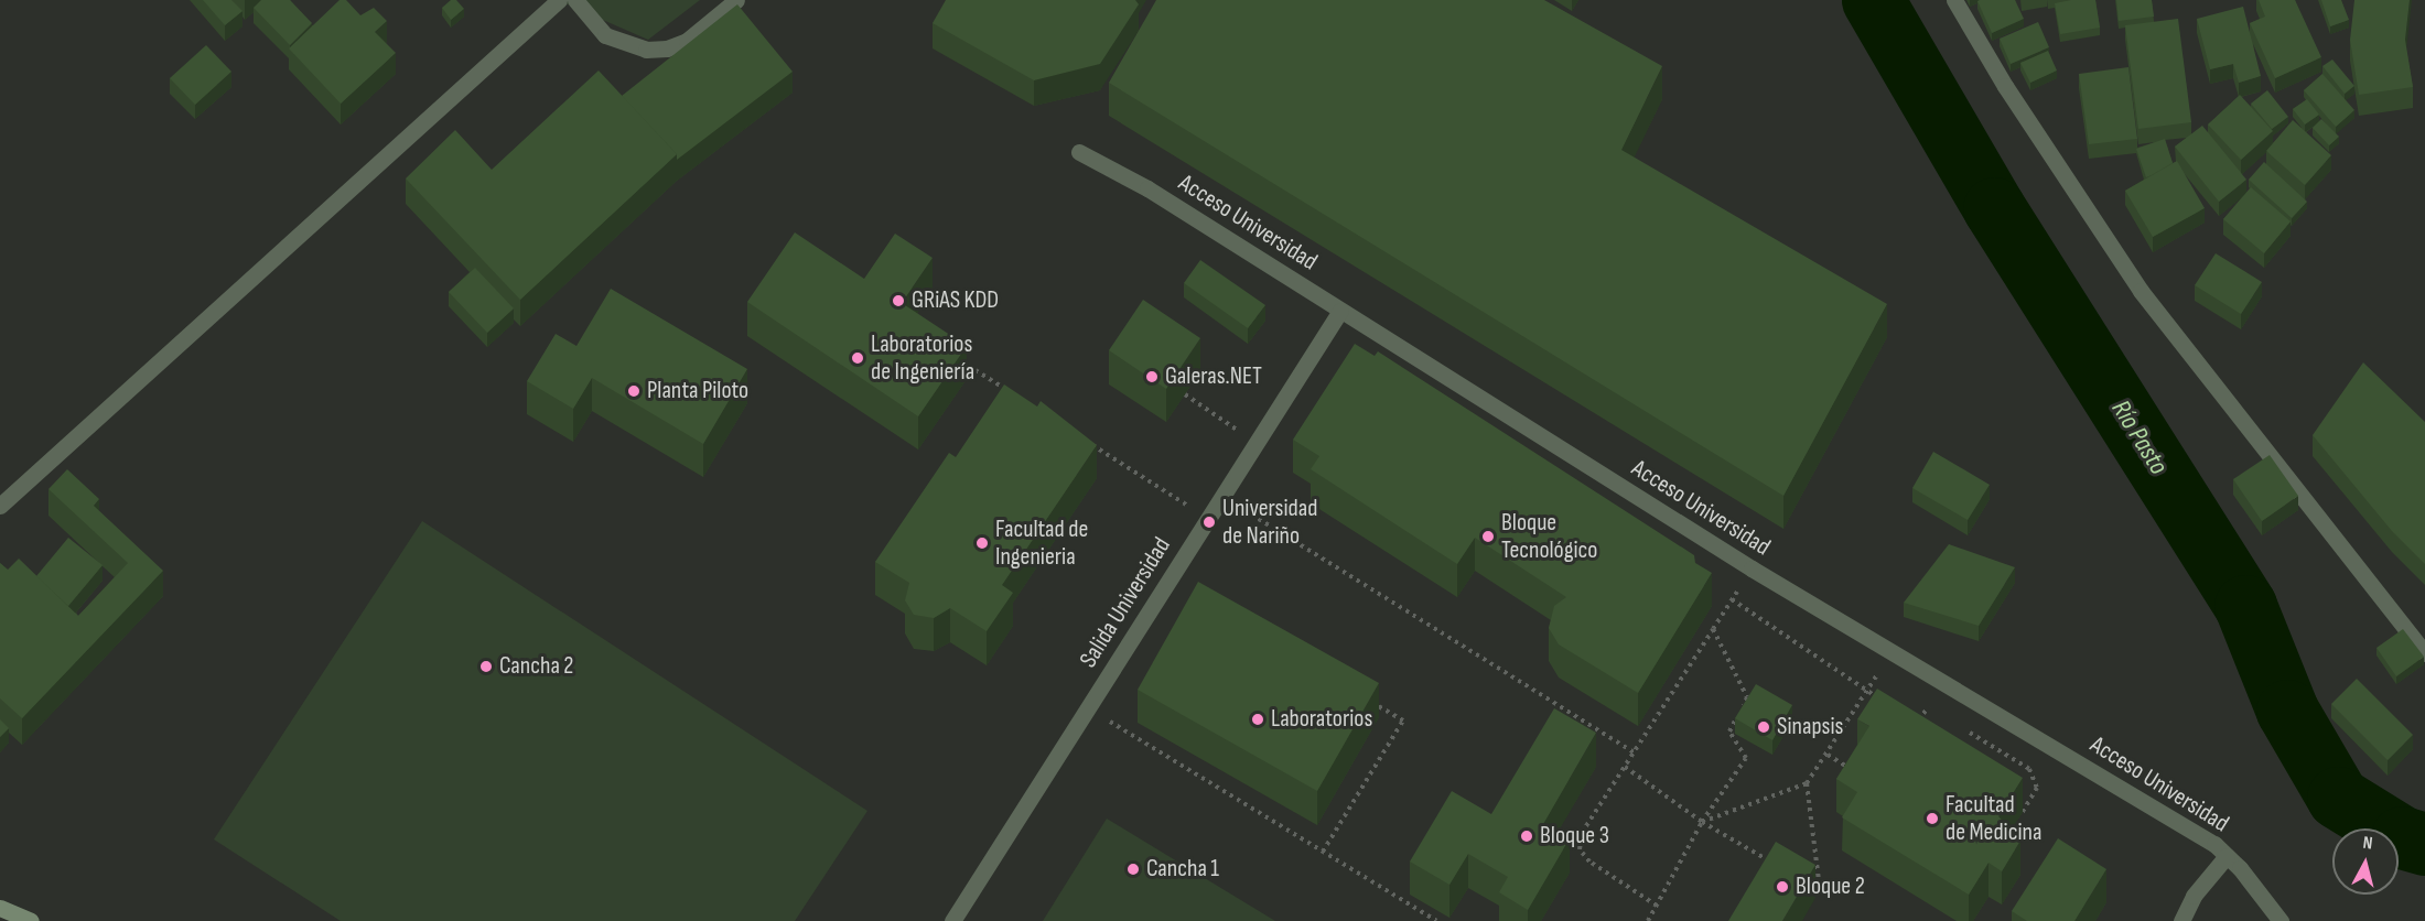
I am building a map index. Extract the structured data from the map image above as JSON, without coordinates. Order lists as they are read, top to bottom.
{
  "streets": {
    "street": ["Acceso Universidad", "Salida Universidad"]
  },
  "crossings": [
    ["Acceso Universidad", "Salida Universidad"]
  ],
  "water": ["Río Pasto"],
  "places": [
    "GRiAS KDD",
    "Laboratorios de Ingeniería",
    "Galeras.NET",
    "Planta Piloto",
    "Universidad de Nariño",
    "Bloque Tecnológico",
    "Facultad de Ingenieria",
    "Cancha 2",
    "Laboratorios",
    "Sinapsis",
    "Facultad de Medicina",
    "Bloque 3",
    "Cancha 1",
    "Bloque 2"
  ],
  "north": "top"
}
